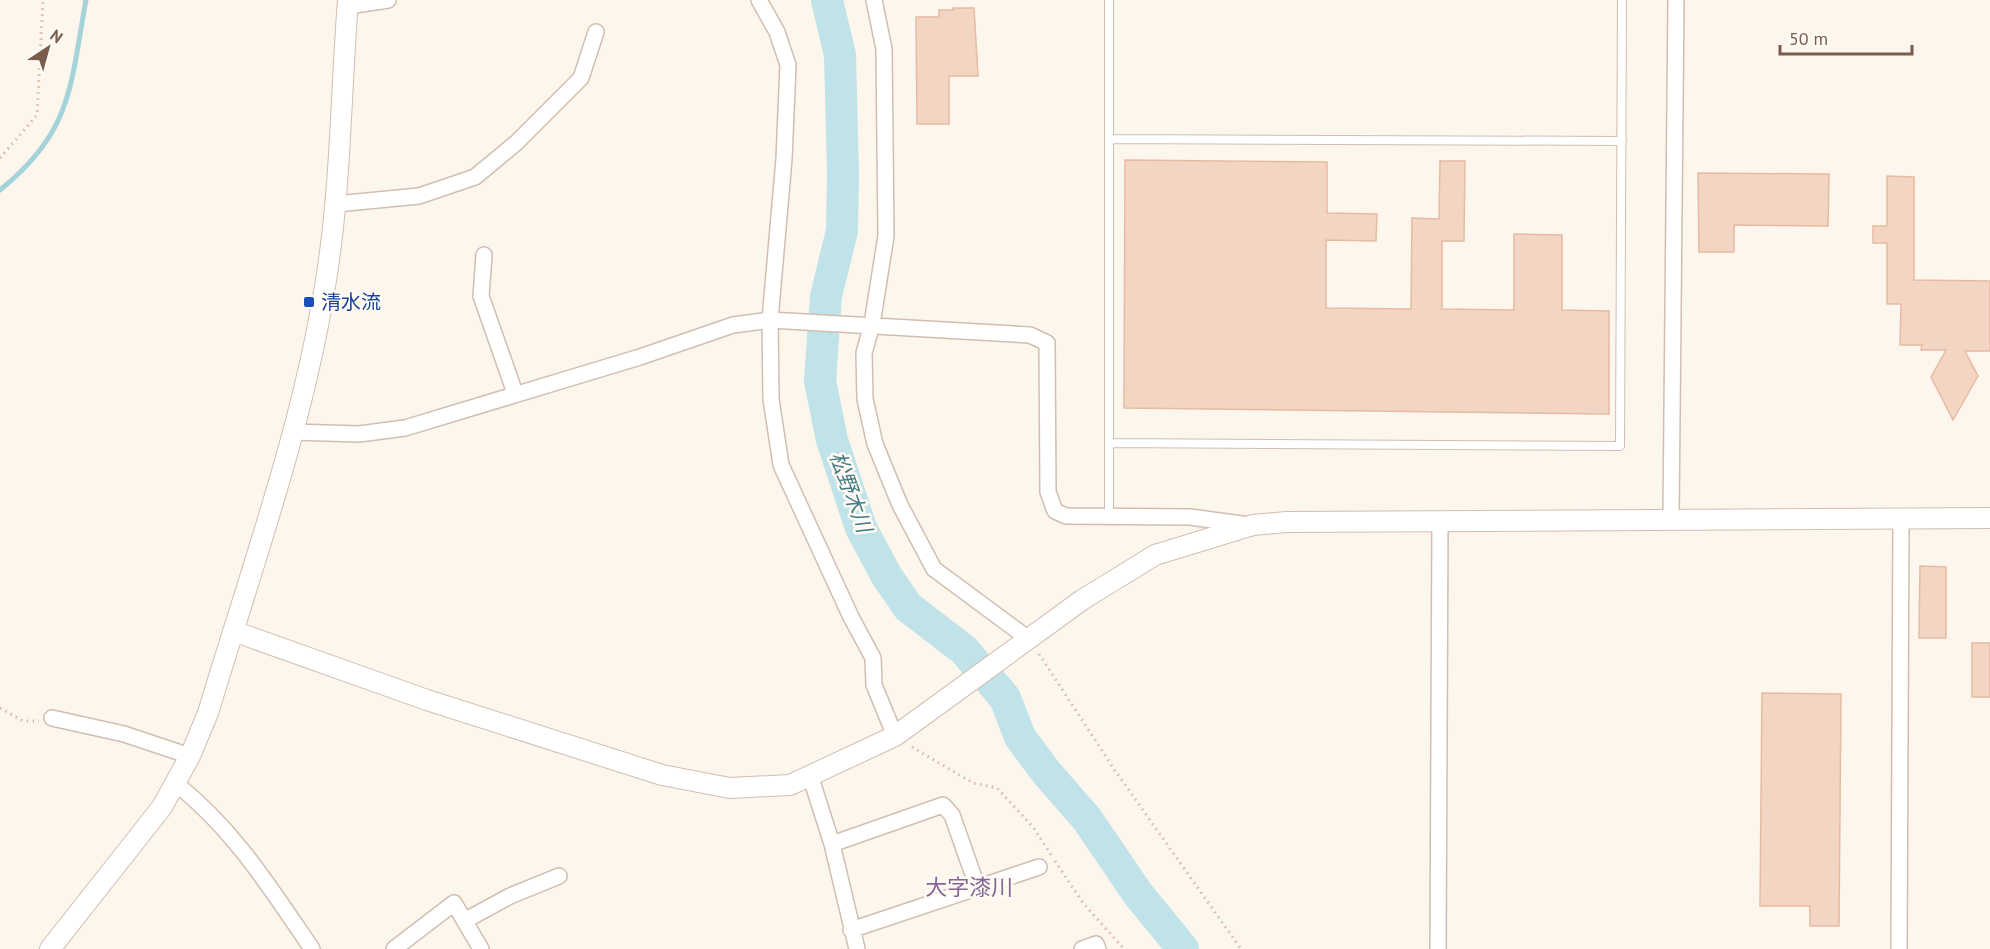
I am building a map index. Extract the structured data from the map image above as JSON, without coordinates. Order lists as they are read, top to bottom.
{
  "districts": ["大字漆川"],
  "water": ["松野木川"],
  "places": {
    "transit": ["清水流"]
  },
  "scale_bar": "50 m",
  "north": "top right"
}
